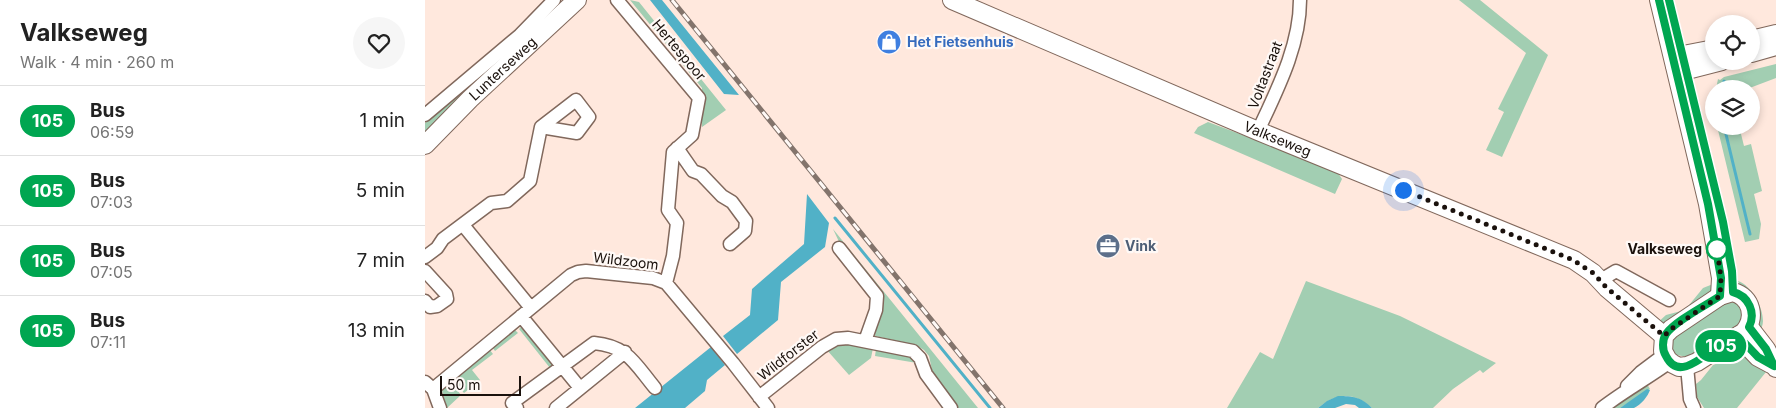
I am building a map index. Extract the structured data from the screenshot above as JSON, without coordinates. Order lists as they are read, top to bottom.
{
  "streets": {
    "street": [
      "Hertespoor",
      "Lunterseweg",
      "Voltastraat",
      "Valkseweg",
      "Wildzoom",
      "Wildforster"
    ]
  },
  "crossings": [
    ["Hertespoor", "Wildzoom"],
    ["Voltastraat", "Valkseweg"],
    ["Wildzoom", "Wildforster"]
  ],
  "places": {
    "shop": ["Het Fietsenhuis"],
    "office": ["Vink"],
    "other": ["Valkseweg"]
  },
  "lines": ["bus line 105"],
  "scale_bar": "50 m",
  "page": {
    "heading": ["Valkseweg", "Walk · 4 min · 260 m"],
    "on_map": "105",
    "list": [
      {
        "mark": "105",
        "name": "Bus",
        "note": "06:59",
        "value": "1 min"
      },
      {
        "mark": "105",
        "name": "Bus",
        "note": "07:03",
        "value": "5 min"
      },
      {
        "mark": "105",
        "name": "Bus",
        "note": "07:05",
        "value": "7 min"
      },
      {
        "mark": "105",
        "name": "Bus",
        "note": "07:11",
        "value": "13 min"
      }
    ],
    "scale": "50 m"
  }
}
